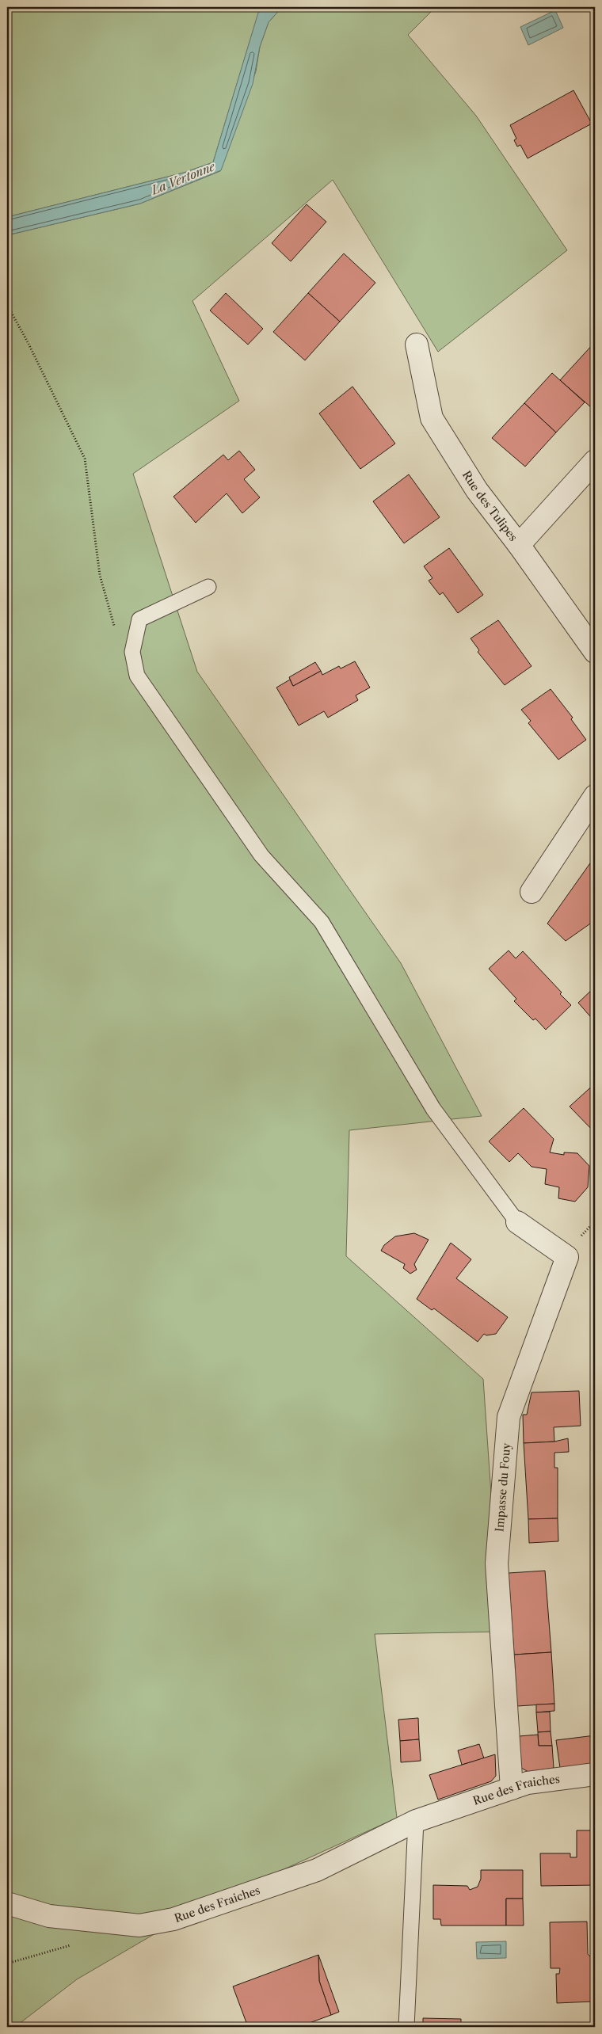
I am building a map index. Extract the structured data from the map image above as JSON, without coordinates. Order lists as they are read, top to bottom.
{
  "streets": {
    "street": ["Rue des Tulipes", "Impasse du Fouy", "Rue des Fraiches"]
  },
  "crossings": [
    ["Impasse du Fouy", "Rue des Fraiches"]
  ],
  "water": ["La Vertonne"]
}
